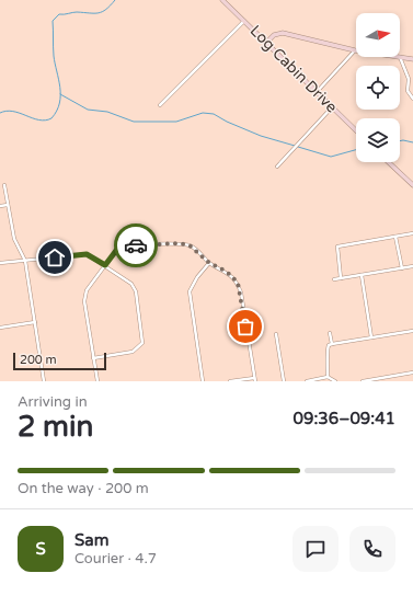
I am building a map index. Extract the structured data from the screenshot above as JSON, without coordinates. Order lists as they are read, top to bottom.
{
  "streets": {
    "street": ["Log Cabin Drive"]
  },
  "scale_bar": "200 m",
  "north": "right",
  "page": {
    "scale": "200 m",
    "heading": ["2 min", "Arriving in", "09:36–09:41"],
    "panel": ["Sam", "Courier · 4.7"],
    "bar": "On the way · 200 m",
    "round": "S"
  }
}
